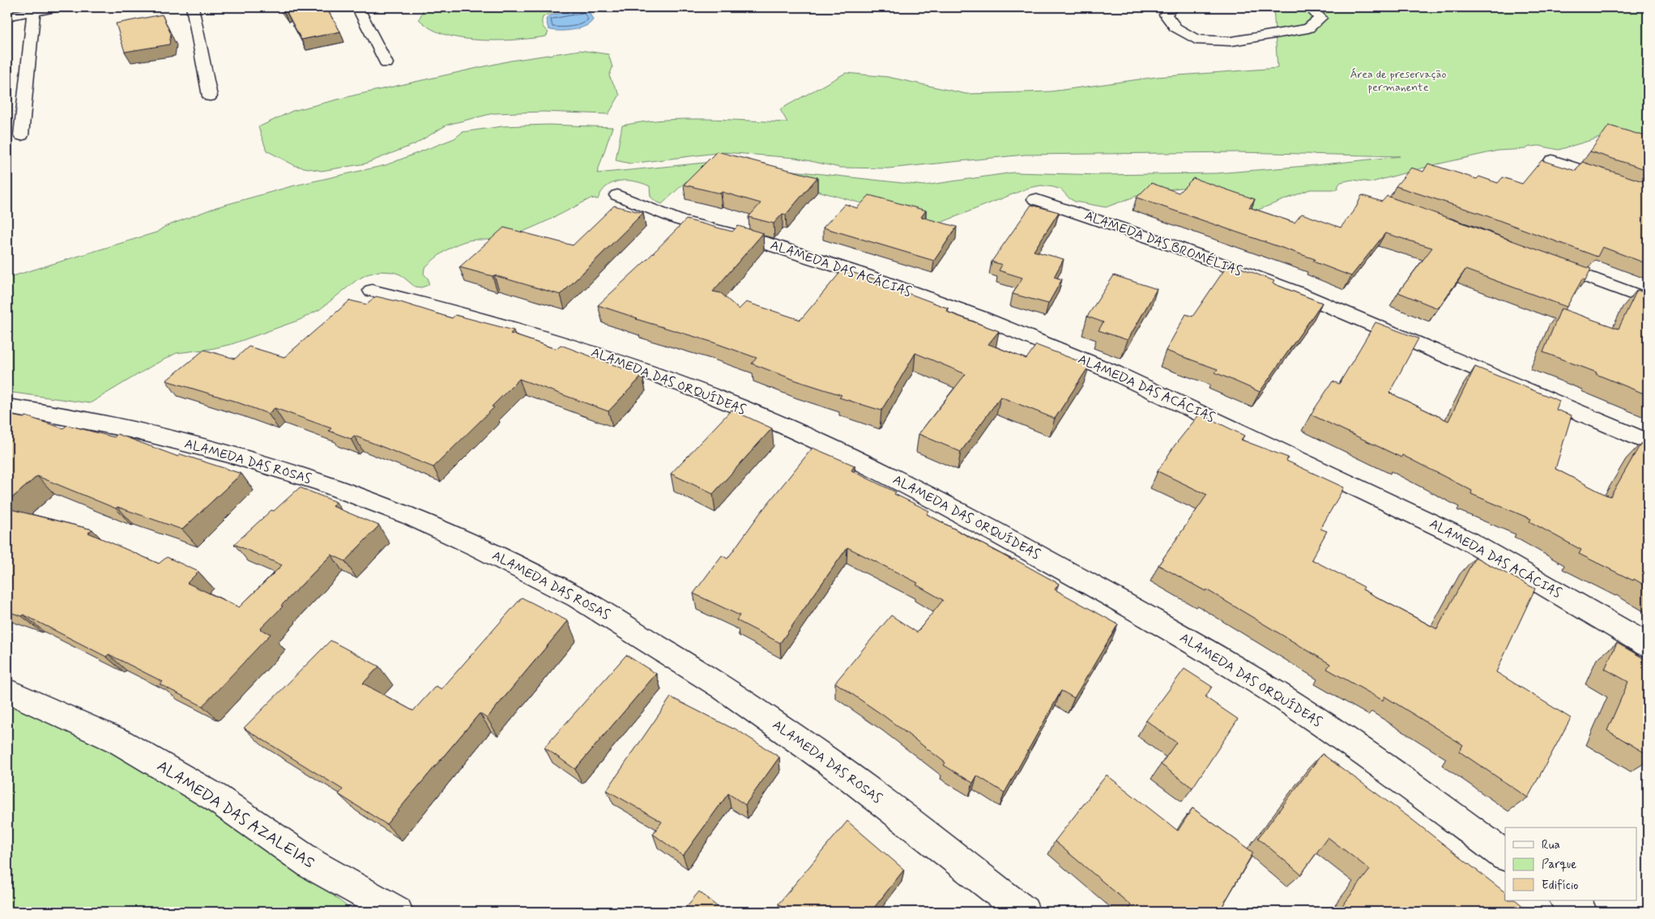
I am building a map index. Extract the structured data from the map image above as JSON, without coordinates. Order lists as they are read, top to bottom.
{
  "streets": {
    "street": [
      "ALAMEDA DAS BROMÉLIAS",
      "ALAMEDA DAS ACÁCIAS",
      "ALAMEDA DAS ORQUÍDEAS",
      "ALAMEDA DAS ROSAS",
      "ALAMEDA DAS AZALEIAS"
    ]
  },
  "parks": ["Área de preservação permanente"],
  "legend": ["Rua", "Parque", "Edifício"]
}
